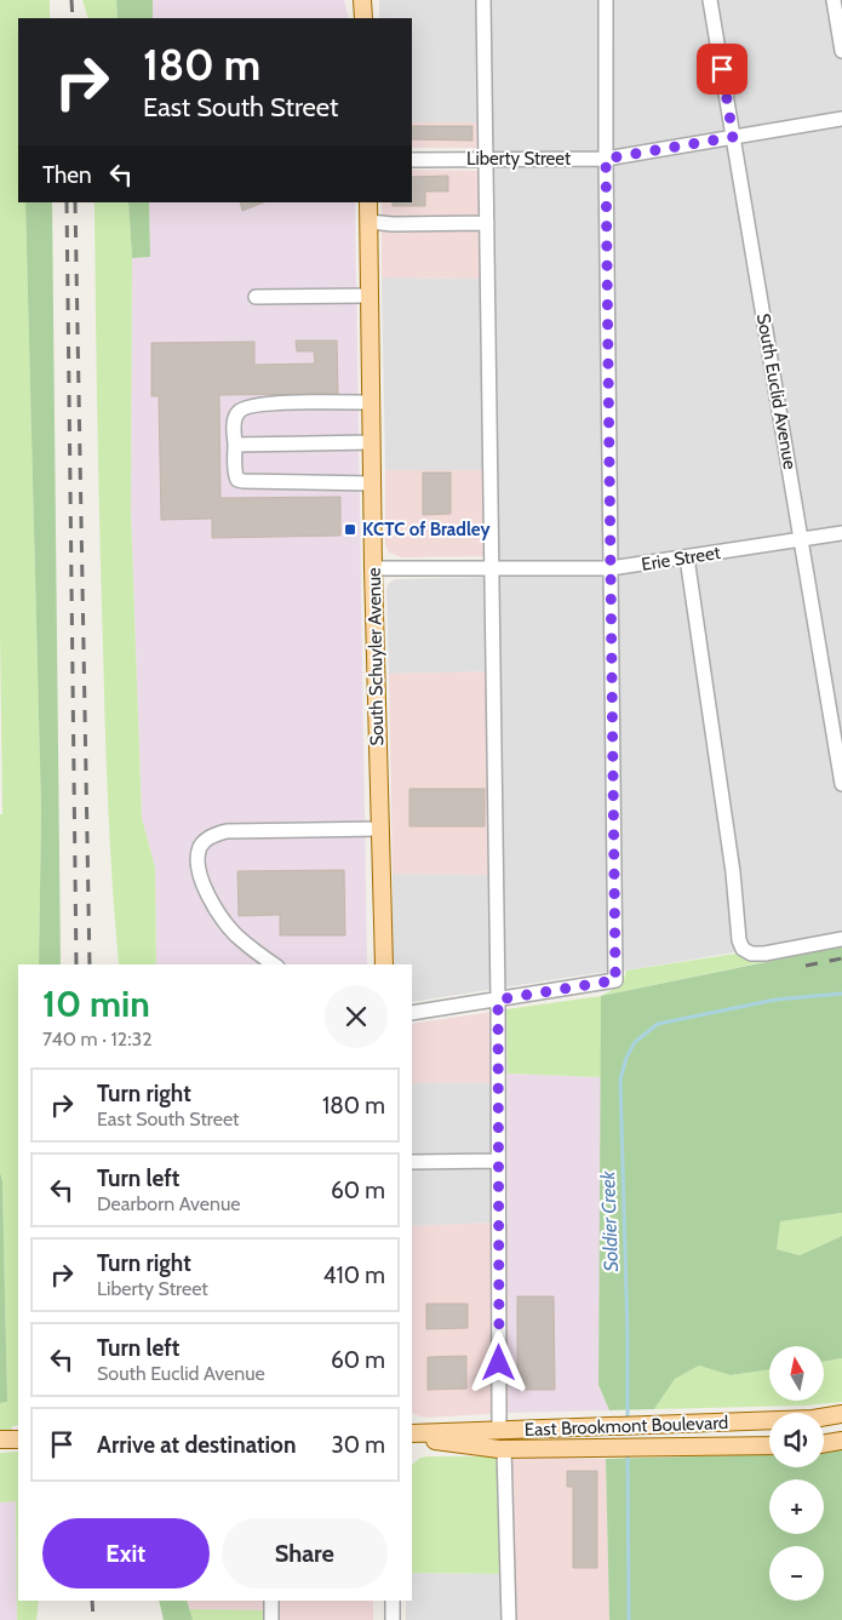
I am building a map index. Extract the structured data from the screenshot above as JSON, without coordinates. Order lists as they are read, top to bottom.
{
  "streets": {
    "main road": ["South Schuyler Avenue", "East Brookmont Boulevard"],
    "street": ["Liberty Street", "South Euclid Avenue", "Erie Street"]
  },
  "crossings": [
    ["Liberty Street", "South Euclid Avenue"],
    ["South Euclid Avenue", "Erie Street"],
    ["Erie Street", "South Schuyler Avenue"]
  ],
  "water": ["Soldier Creek"],
  "places": {
    "transit": ["KCTC of Bradley"]
  },
  "north": "top",
  "page": {
    "turn": ["180 m", "East South Street"],
    "then": "Then",
    "heading": ["10 min", "740 m · 12:32"],
    "list": [
      {
        "name": "Turn right",
        "note": "East South Street",
        "value": "180 m"
      },
      {
        "name": "Turn left",
        "note": "Dearborn Avenue",
        "value": "60 m"
      },
      {
        "name": "Turn right",
        "note": "Liberty Street",
        "value": "410 m"
      },
      {
        "name": "Turn left",
        "note": "South Euclid Avenue",
        "value": "60 m"
      },
      {
        "name": "Arrive at destination",
        "value": "30 m"
      }
    ],
    "map_buttons": ["+", "−"],
    "buttons": ["Exit", "Share"]
  }
}
